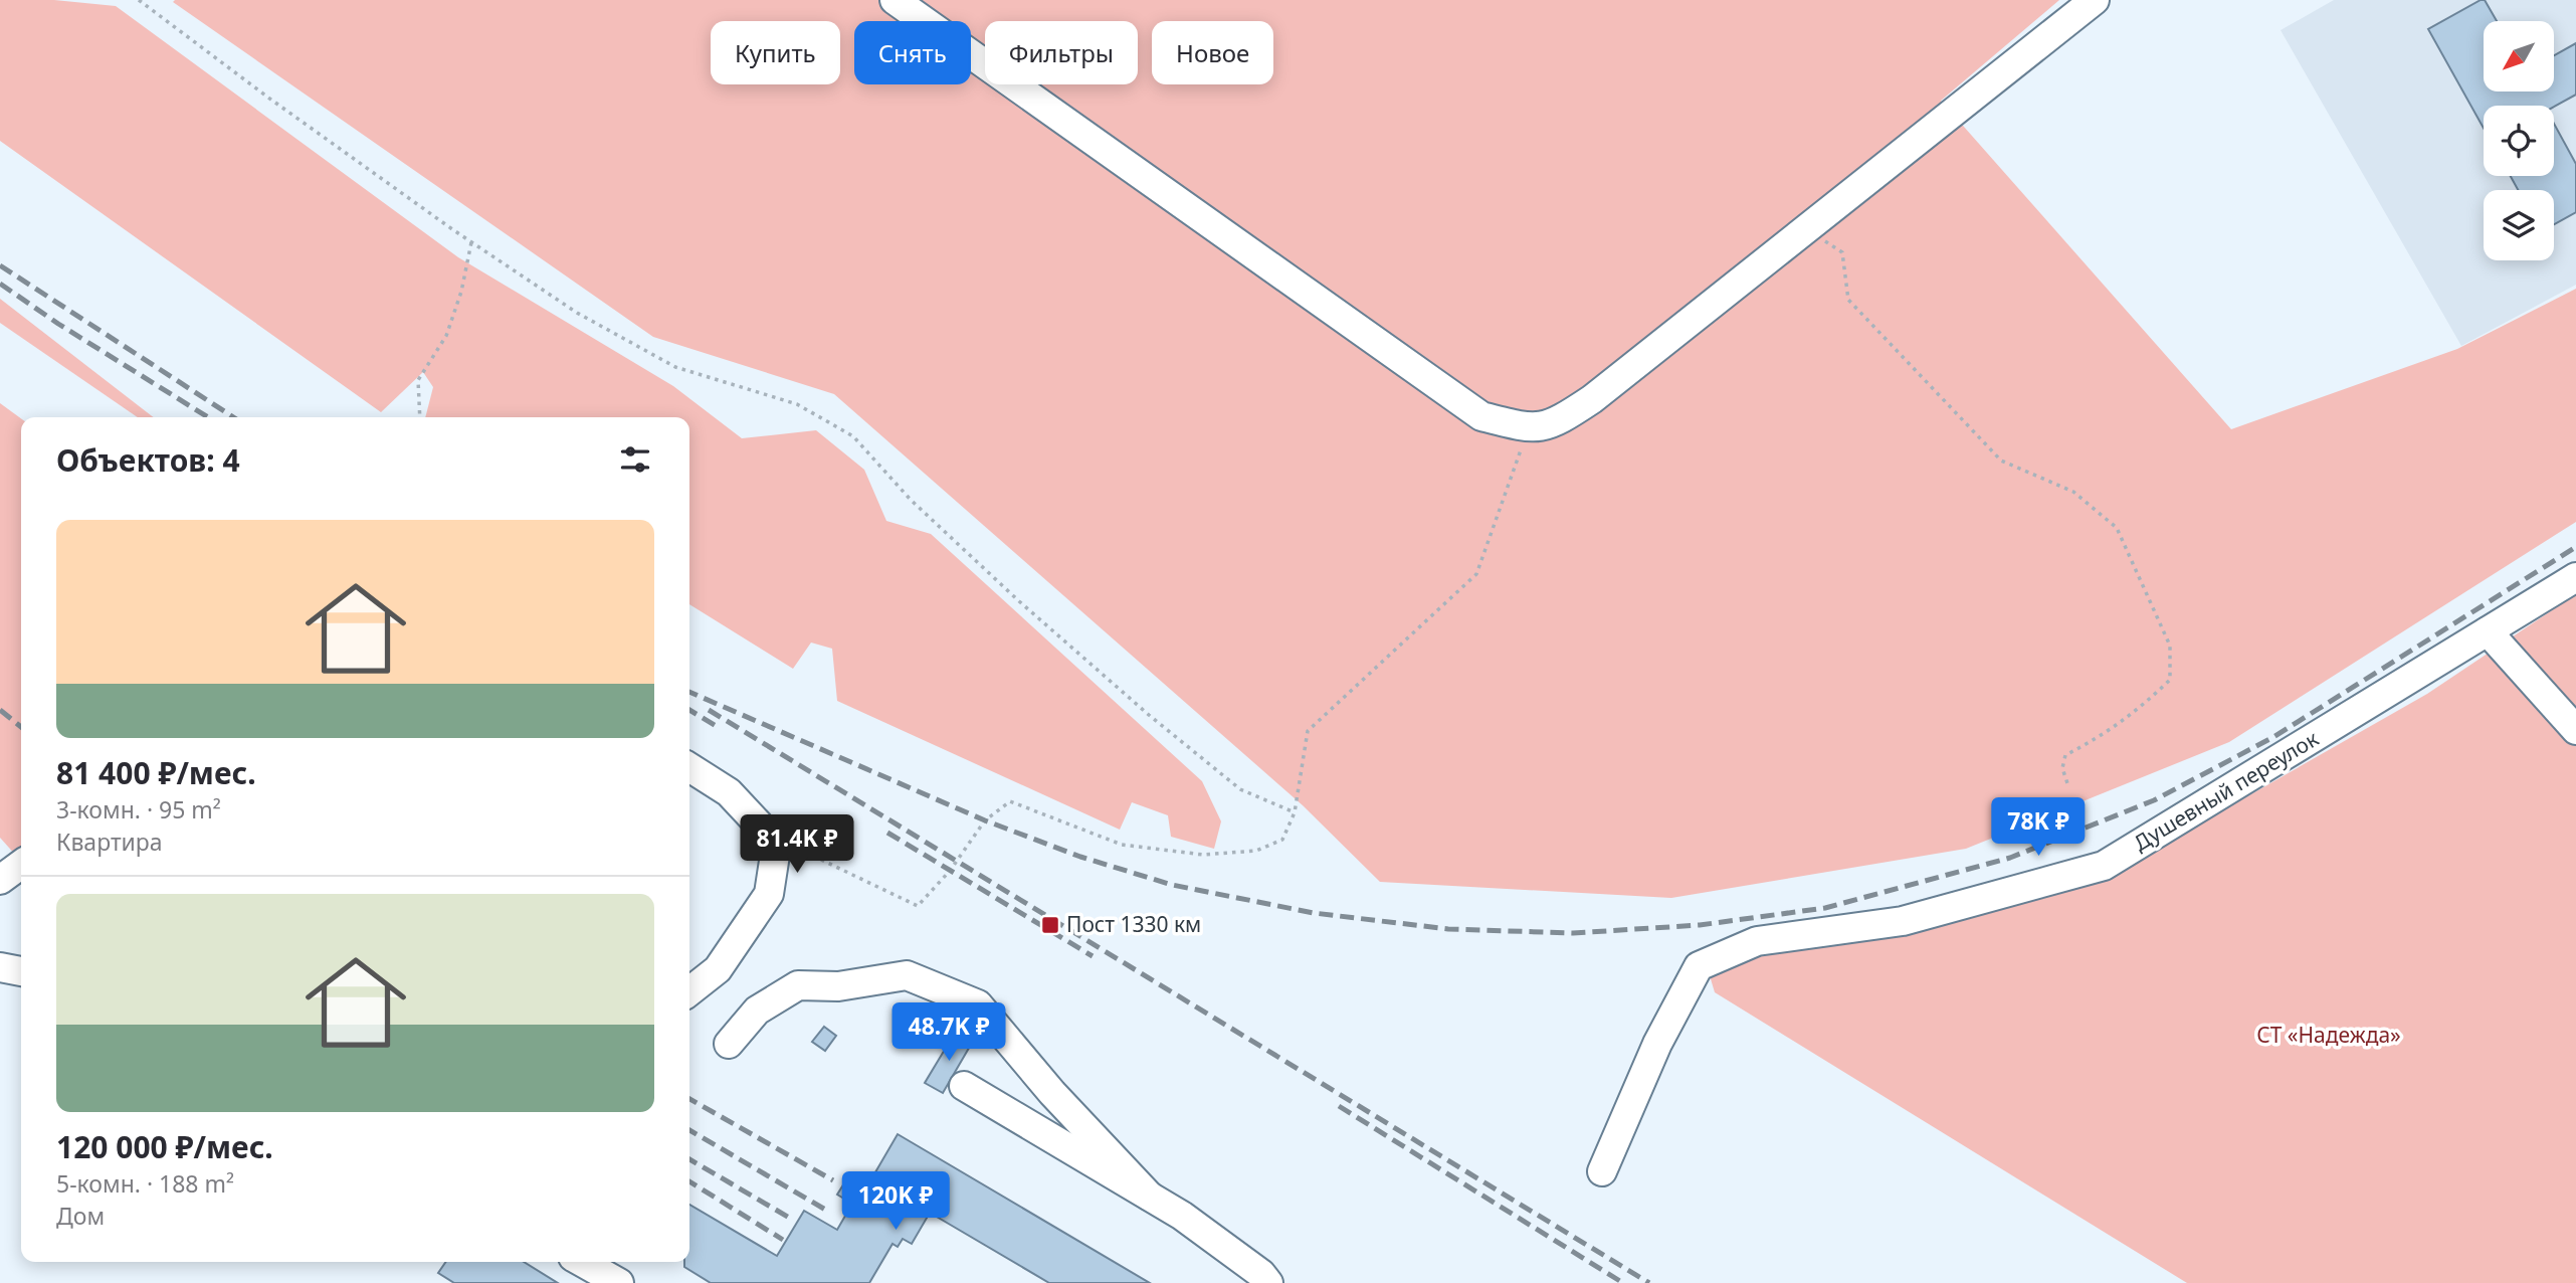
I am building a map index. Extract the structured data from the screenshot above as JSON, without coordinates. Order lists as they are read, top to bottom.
{
  "streets": {
    "street": ["Душевный переулок"]
  },
  "parks": ["СТ «Надежда»"],
  "places": {
    "transit": ["Пост 1330 км"]
  },
  "north": "bottom left",
  "page": {
    "chip": [
      "Купить",
      "Снять",
      "Фильтры",
      "Новое"
    ],
    "heading": "Объектов: 4",
    "list": [
      {
        "name": "81 400 ₽/мес.",
        "note": "3-комн. · 95 m² · Квартира"
      },
      {
        "name": "120 000 ₽/мес.",
        "note": "5-комн. · 188 m² · Дом"
      }
    ],
    "price": [
      "78K ₽",
      "81.4K ₽",
      "48.7K ₽",
      "120K ₽"
    ]
  }
}
